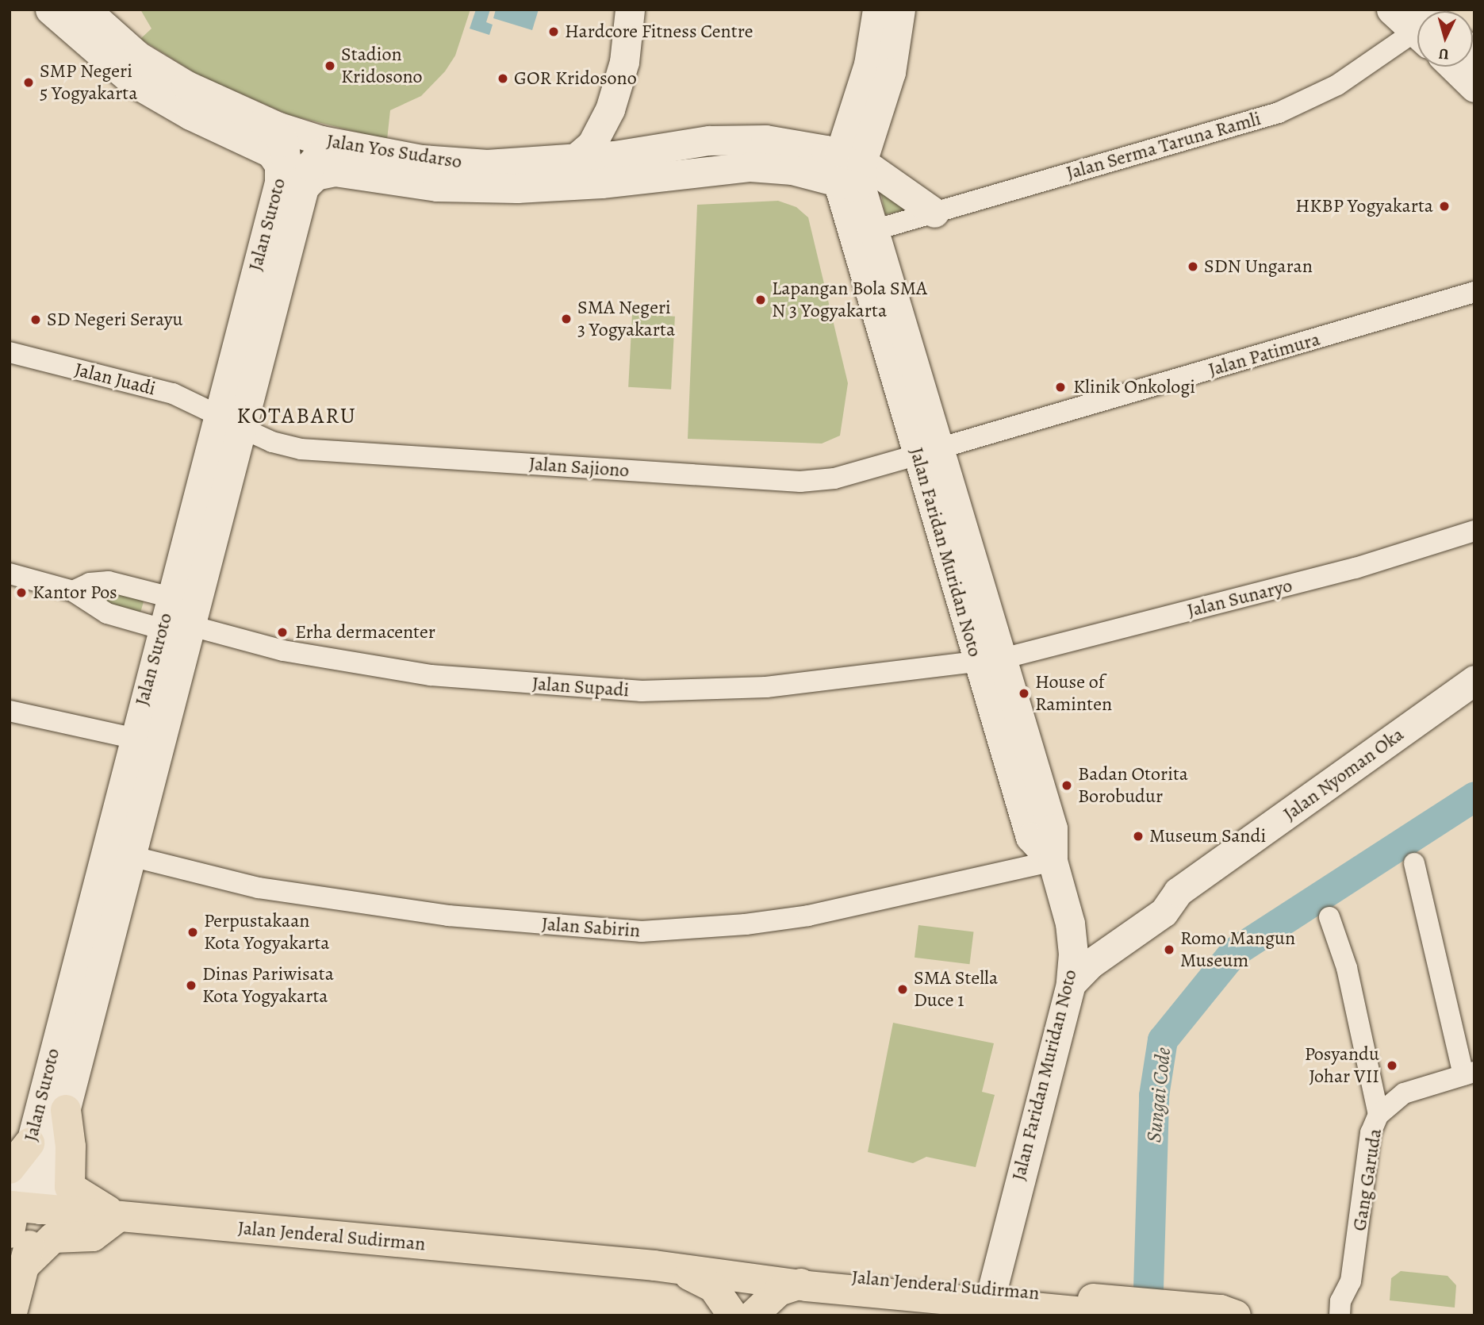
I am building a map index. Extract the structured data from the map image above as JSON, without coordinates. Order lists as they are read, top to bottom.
{
  "streets": {
    "main road": [
      "Jalan Yos Sudarso",
      "Jalan Suroto",
      "Jalan Faridan Muridan Noto",
      "Jalan Nyoman Oka",
      "Jalan Jenderal Sudirman"
    ],
    "street": [
      "Jalan Serma Taruna Ramli",
      "Jalan Patimura",
      "Jalan Juadi",
      "Jalan Sajiono",
      "Jalan Sunaryo",
      "Jalan Supadi",
      "Jalan Sabirin",
      "Gang Garuda"
    ]
  },
  "crossings": [
    ["Jalan Serma Taruna Ramli", "Jalan Faridan Muridan Noto"],
    ["Jalan Yos Sudarso", "Jalan Suroto"],
    ["Jalan Suroto", "Jalan Juadi"],
    ["Jalan Suroto", "Jalan Sajiono"],
    ["Jalan Suroto", "Jalan Supadi"],
    ["Jalan Suroto", "Jalan Sabirin"],
    ["Jalan Suroto", "Jalan Jenderal Sudirman"],
    ["Jalan Patimura", "Jalan Sajiono"],
    ["Jalan Patimura", "Jalan Faridan Muridan Noto"],
    ["Jalan Juadi", "Jalan Sajiono"],
    ["Jalan Sajiono", "Jalan Faridan Muridan Noto"],
    ["Jalan Faridan Muridan Noto", "Jalan Sunaryo"],
    ["Jalan Faridan Muridan Noto", "Jalan Supadi"],
    ["Jalan Faridan Muridan Noto", "Jalan Nyoman Oka"],
    ["Jalan Faridan Muridan Noto", "Jalan Sabirin"],
    ["Jalan Faridan Muridan Noto", "Jalan Jenderal Sudirman"],
    ["Jalan Sunaryo", "Jalan Supadi"]
  ],
  "districts": ["KOTABARU"],
  "water": ["Sungai Code"],
  "places": [
    "Hardcore Fitness Centre",
    "Stadion Kridosono",
    "GOR Kridosono",
    "SMP Negeri 5 Yogyakarta",
    "HKBP Yogyakarta",
    "SDN Ungaran",
    "Lapangan Bola SMA N 3 Yogyakarta",
    "SMA Negeri 3 Yogyakarta",
    "SD Negeri Serayu",
    "Klinik Onkologi",
    "Kantor Pos",
    "Erha dermacenter",
    "House of Raminten",
    "Badan Otorita Borobudur",
    "Museum Sandi",
    "Perpustakaan Kota Yogyakarta",
    "Romo Mangun Museum",
    "Dinas Pariwisata Kota Yogyakarta",
    "SMA Stella Duce 1",
    "Posyandu Johar VII"
  ],
  "north": "bottom"
}
